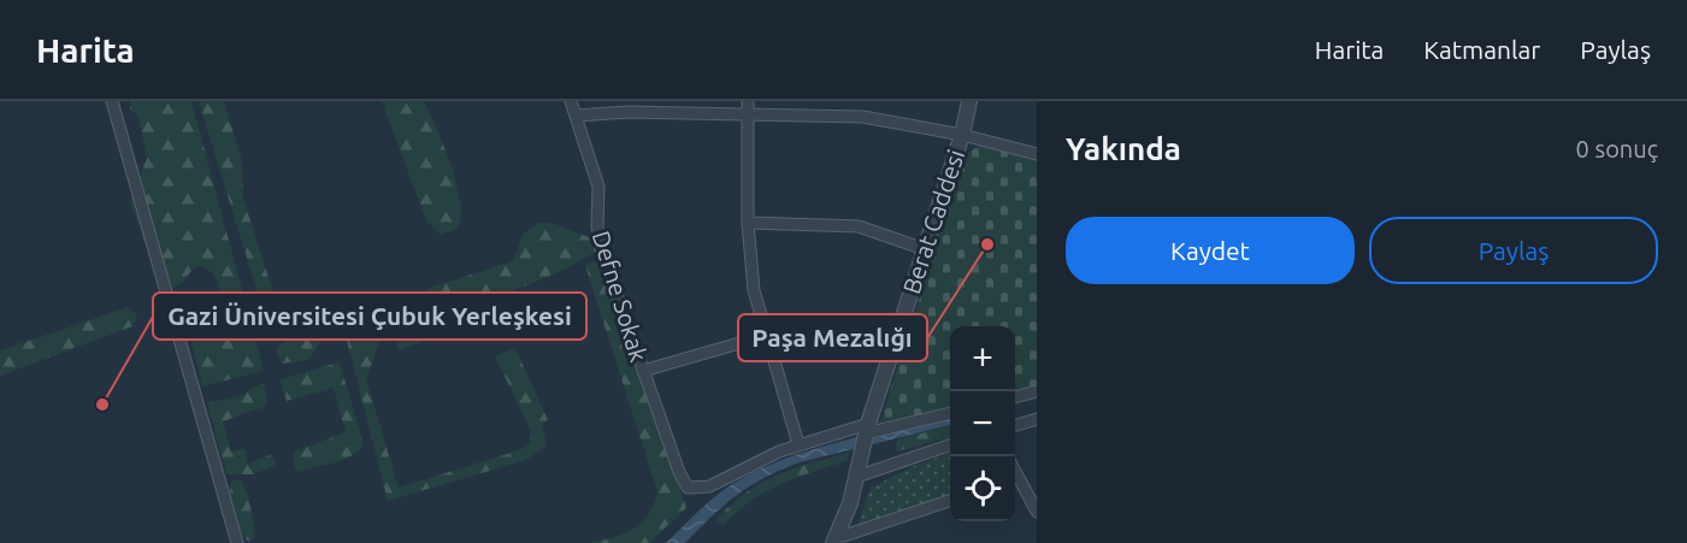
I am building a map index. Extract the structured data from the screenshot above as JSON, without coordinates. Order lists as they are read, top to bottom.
{
  "streets": {
    "street": ["Berat Caddesi", "Defne Sokak"]
  },
  "places": ["Paşa Mezalığı", "Gazi Üniversitesi Çubuk Yerleşkesi"],
  "page": {
    "header": "Harita",
    "nav": ["Harita", "Katmanlar", "Paylaş"],
    "heading": ["Yakında", "0 sonuç"],
    "buttons": ["Kaydet", "Paylaş"],
    "map_buttons": ["+", "−"]
  }
}
